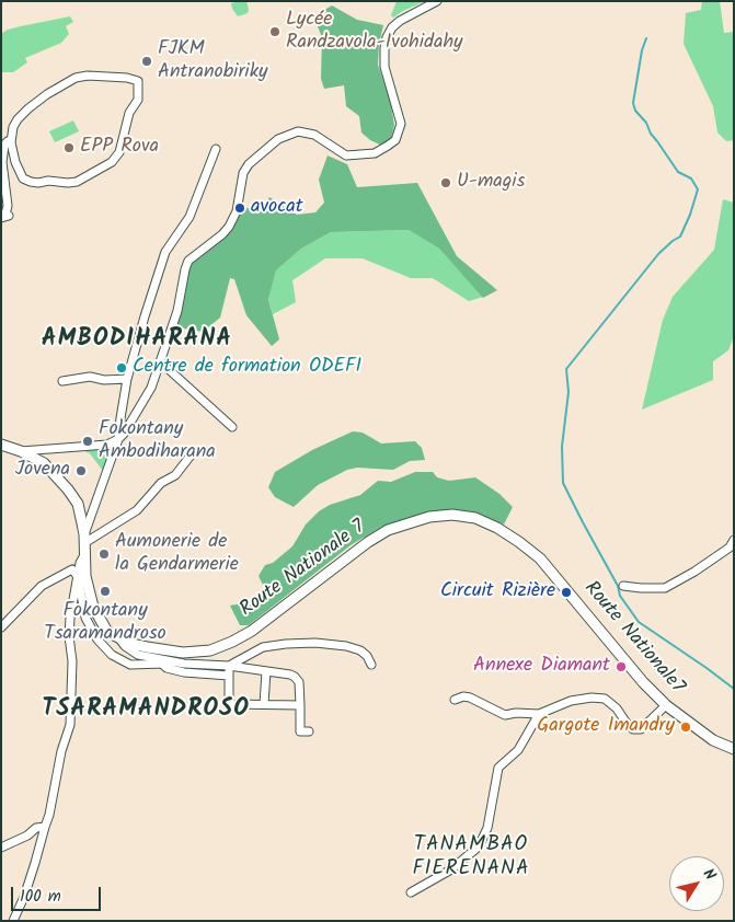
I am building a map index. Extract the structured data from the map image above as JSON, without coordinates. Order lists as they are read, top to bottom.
{
  "streets": {
    "main road": ["Route Nationale 7", "Route Nationale7"]
  },
  "crossings": [
    ["Route Nationale 7", "Route Nationale7"]
  ],
  "districts": ["AMBODIHARANA", "TSARAMANDROSO", "TANAMBAO FIERENANA"],
  "places": [
    "Lycée Randzavola-Ivohidahy",
    "FJKM Antranobiriky",
    "EPP Rova",
    "U-magis",
    "avocat",
    "Centre de formation ODEFI",
    "Fokontany Ambodiharana",
    "Jovena",
    "Aumonerie de la Gendarmerie",
    "Fokontany Tsaramandroso",
    "Circuit Rizière",
    "Annexe Diamant",
    "Gargote Imandry"
  ],
  "scale_bar": "100 m",
  "north": "top right"
}
